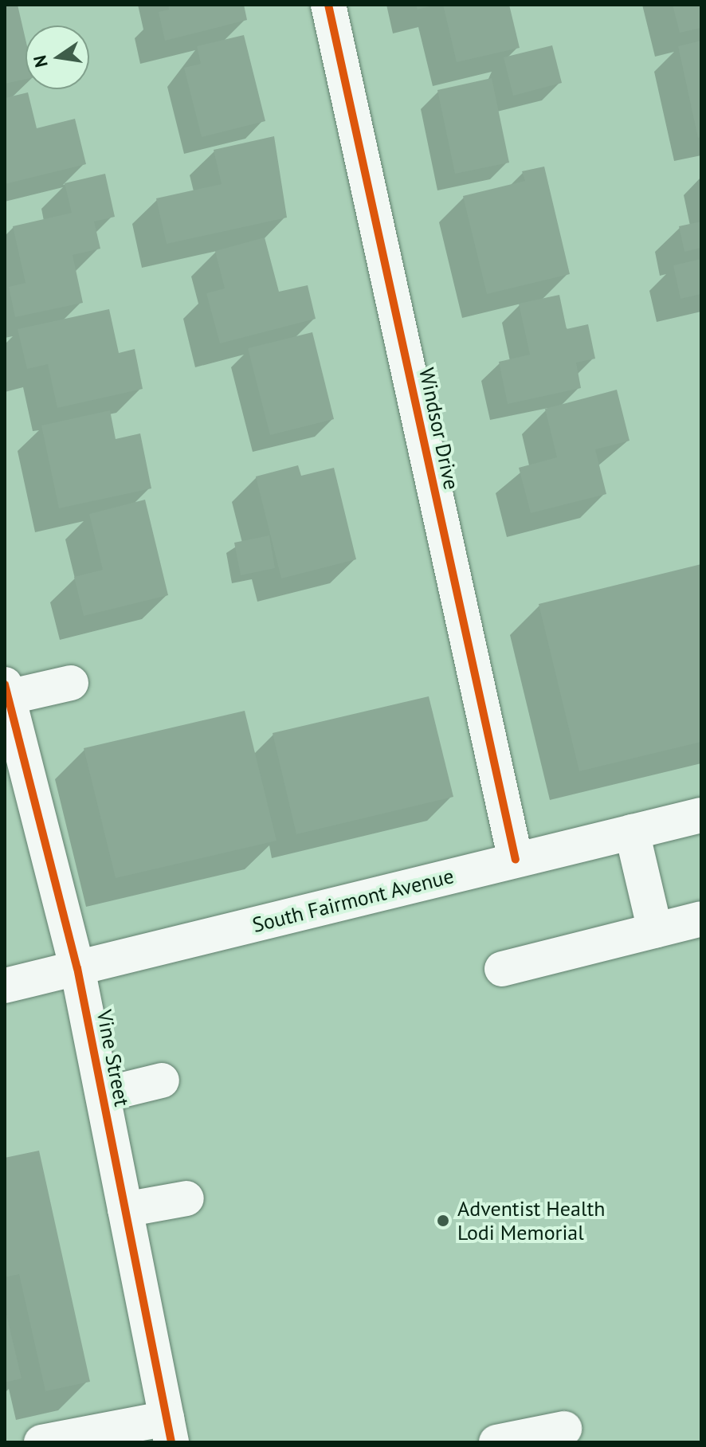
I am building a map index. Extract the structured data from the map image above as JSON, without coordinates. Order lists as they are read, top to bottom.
{
  "streets": {
    "street": ["Windsor Drive", "South Fairmont Avenue", "Vine Street"]
  },
  "crossings": [
    ["Windsor Drive", "South Fairmont Avenue"],
    ["South Fairmont Avenue", "Vine Street"]
  ],
  "places": ["Adventist Health Lodi Memorial"],
  "north": "left"
}
